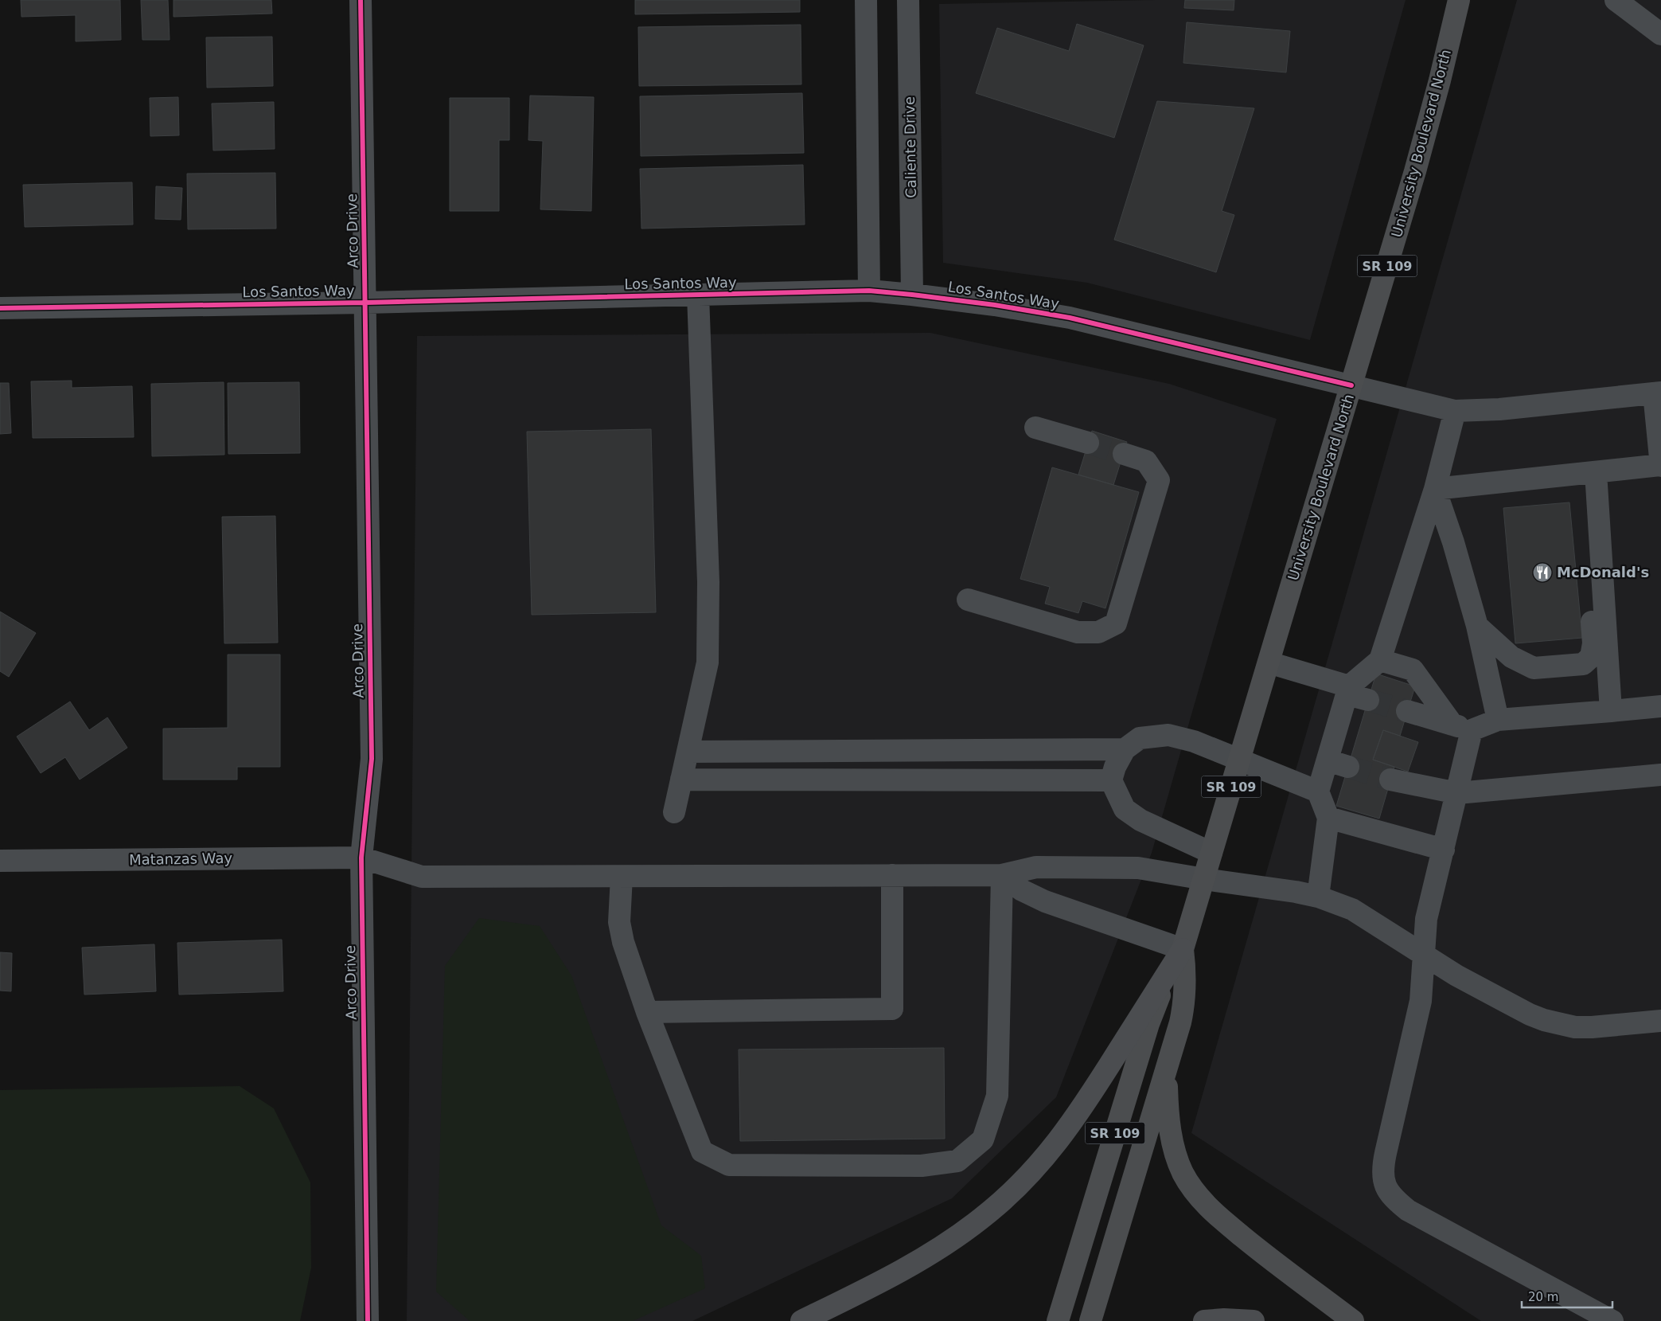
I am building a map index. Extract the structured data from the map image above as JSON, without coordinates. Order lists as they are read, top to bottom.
{
  "streets": {
    "main road": ["University Boulevard North", "SR 109"],
    "street": [
      "Caliente Drive",
      "Arco Drive",
      "Los Santos Way",
      "Matanzas Way"
    ]
  },
  "crossings": [
    ["University Boulevard North", "Los Santos Way"],
    ["University Boulevard North", "Matanzas Way"],
    ["Caliente Drive", "Los Santos Way"],
    ["Arco Drive", "Los Santos Way"],
    ["Arco Drive", "Matanzas Way"]
  ],
  "places": {
    "restaurant": ["McDonald's"]
  },
  "scale_bar": "20 m"
}
